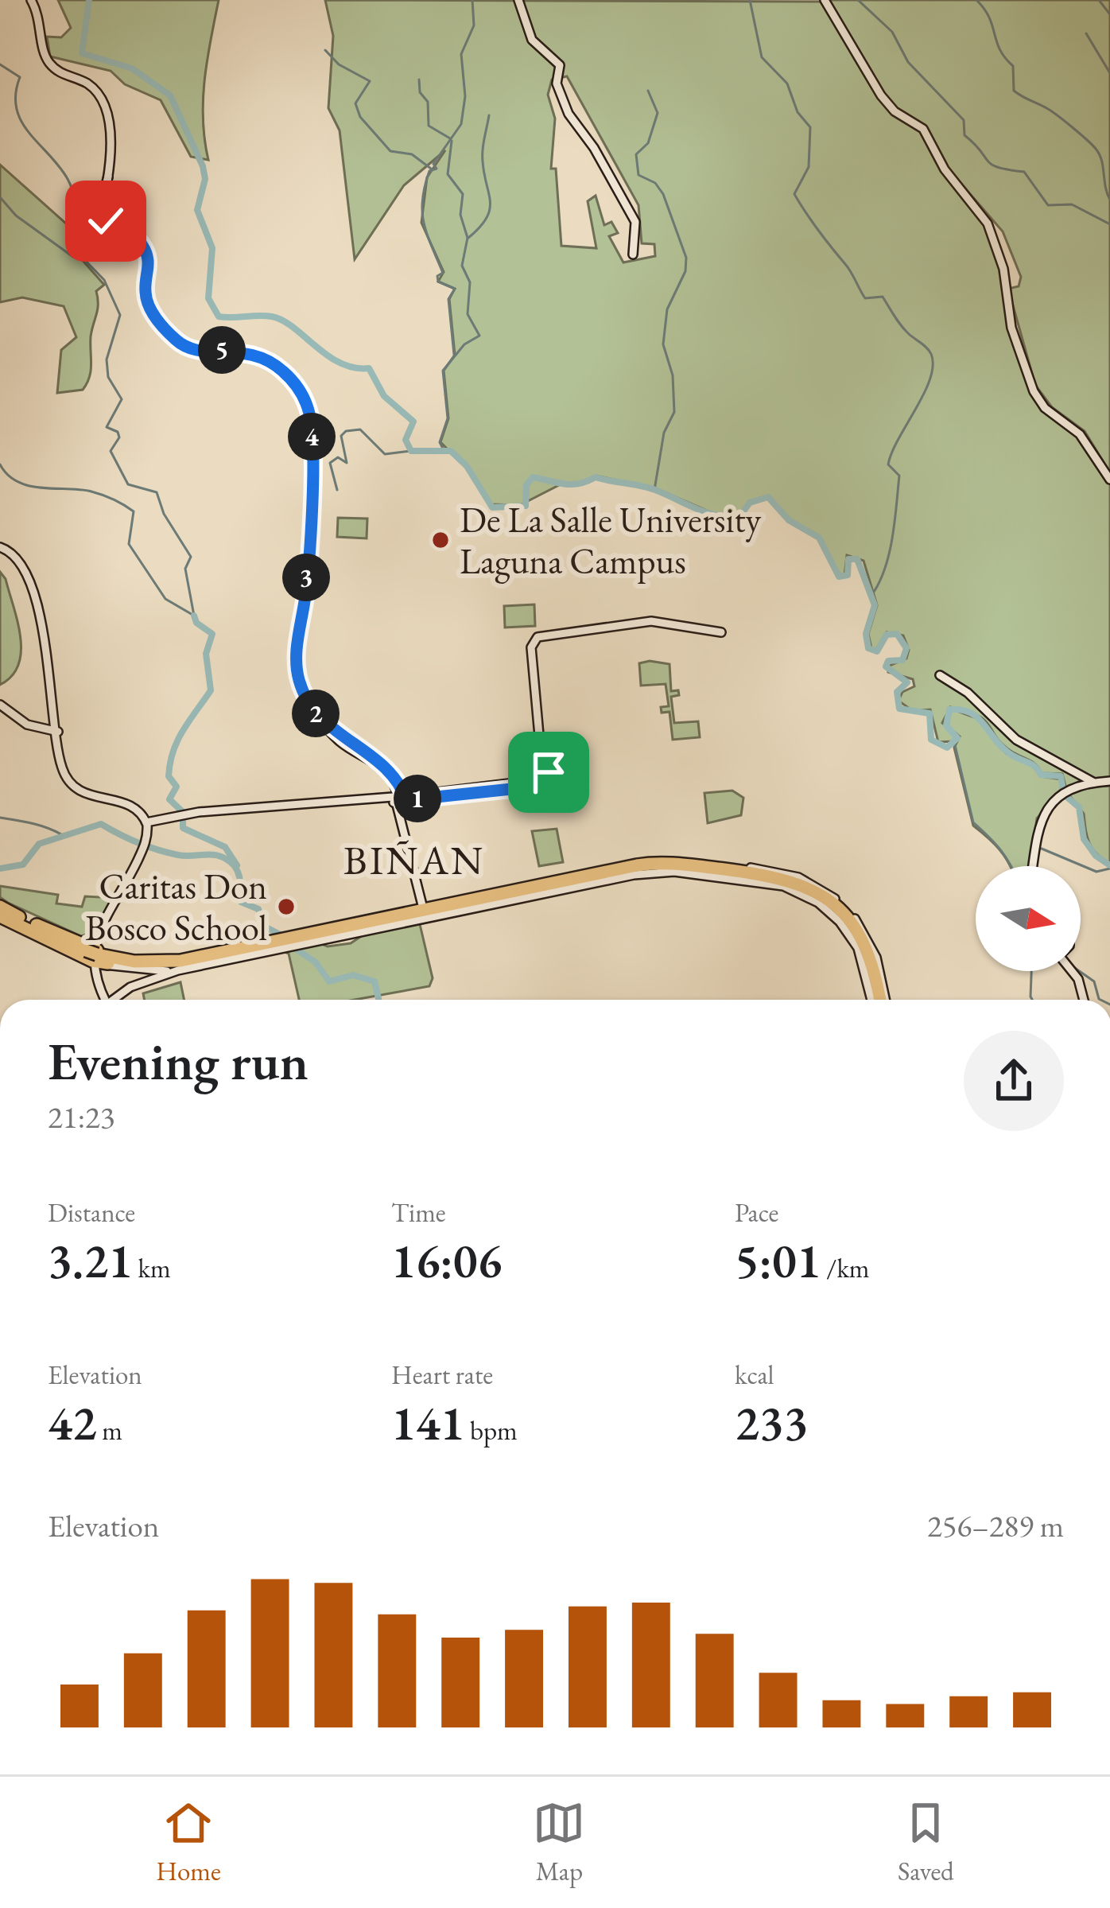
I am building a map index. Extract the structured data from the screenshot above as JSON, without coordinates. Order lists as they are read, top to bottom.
{
  "districts": ["BIÑAN"],
  "places": ["De La Salle University Laguna Campus", "Caritas Don Bosco School"],
  "north": "right",
  "page": {
    "pins": [
      "5",
      "4",
      "3",
      "2",
      "1"
    ],
    "heading": ["Evening run", "21:23"],
    "stats": [
      ["Distance", "3.21 km"],
      ["Time", "16:06"],
      ["Pace", "5:01 /km"],
      ["Elevation", "42 m"],
      ["Heart rate", "141 bpm"],
      ["kcal", "233"]
    ],
    "chart": ["Elevation", "256–289 m"],
    "tabs": ["Home", "Map", "Saved"]
  }
}
